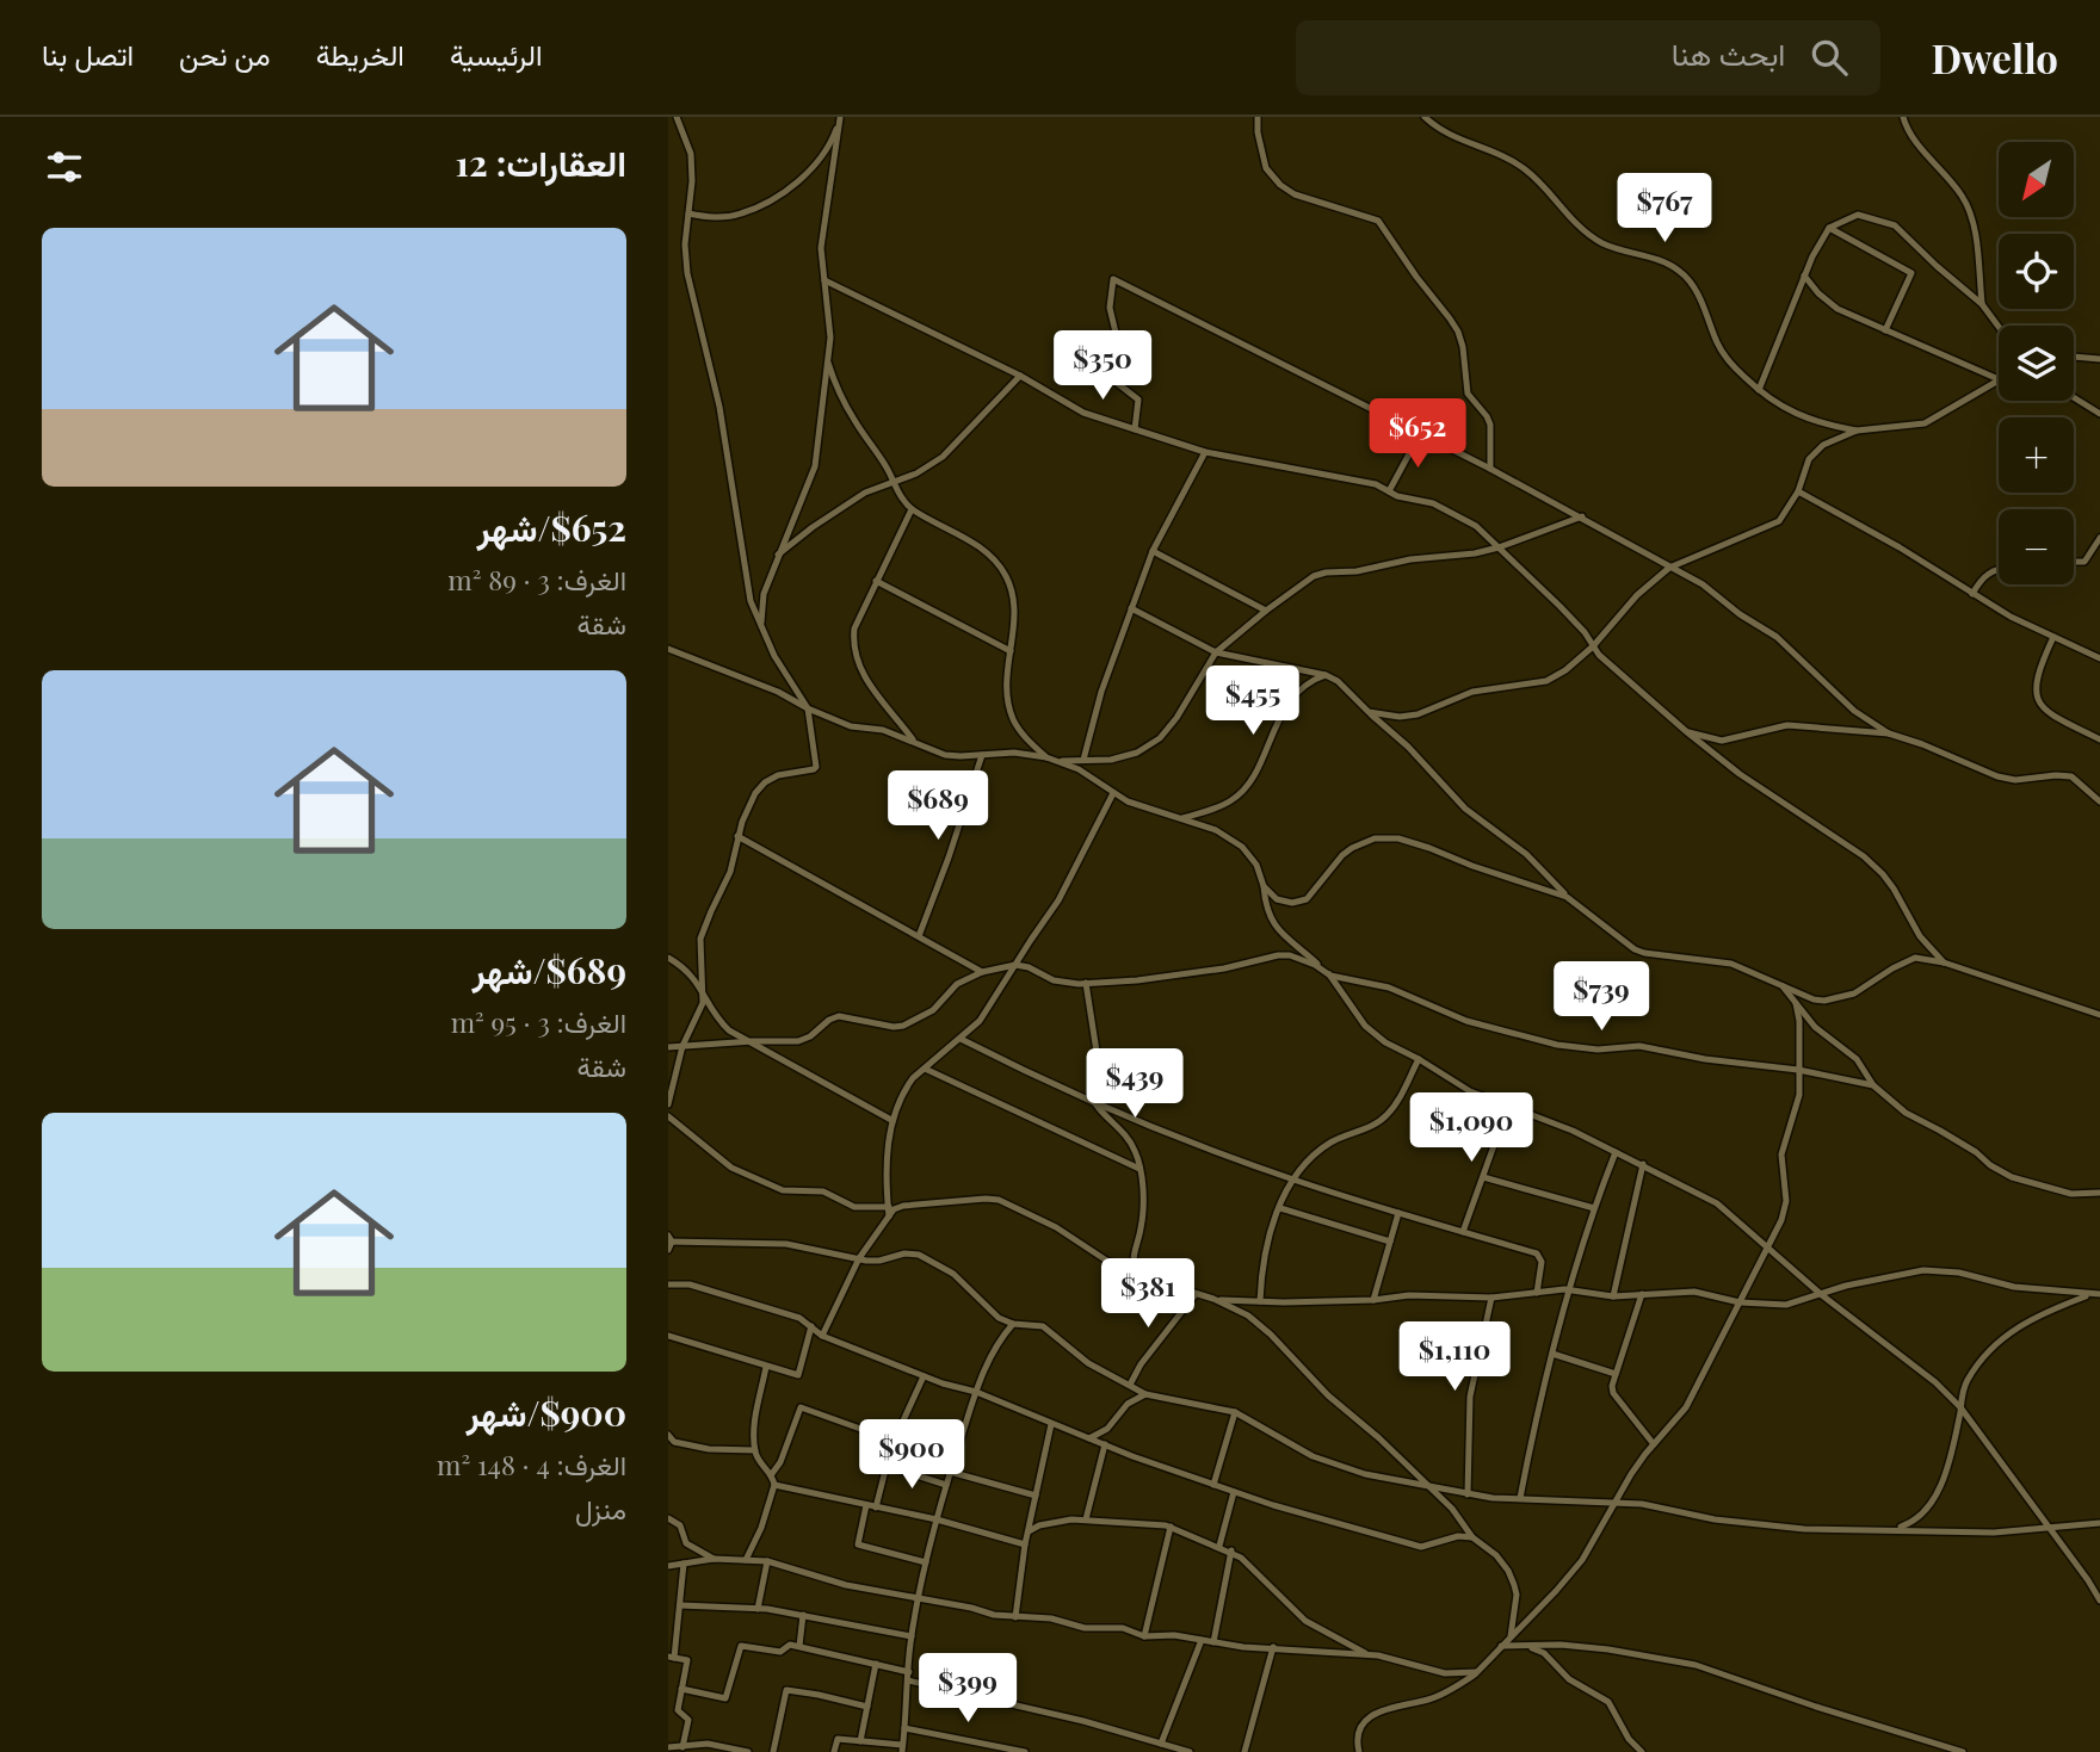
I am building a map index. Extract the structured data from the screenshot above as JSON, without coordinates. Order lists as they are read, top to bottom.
{
  "north": "bottom left",
  "page": {
    "header": "Dwello",
    "search": "ابحث هنا",
    "nav": [
      "الرئيسية",
      "الخريطة",
      "من نحن",
      "اتصل بنا"
    ],
    "heading": "العقارات: 12",
    "map_buttons": ["+", "−"],
    "price": [
      "$767",
      "$350",
      "$652",
      "$455",
      "$689",
      "$739",
      "$439",
      "$1,090",
      "$381",
      "$1,110",
      "$900",
      "$399"
    ],
    "list": [
      {
        "name": "$652/شهر",
        "note": "الغرف: 3 · 89 m² · شقة"
      },
      {
        "name": "$689/شهر",
        "note": "الغرف: 3 · 95 m² · شقة"
      },
      {
        "name": "$900/شهر",
        "note": "الغرف: 4 · 148 m² · منزل"
      }
    ]
  }
}
